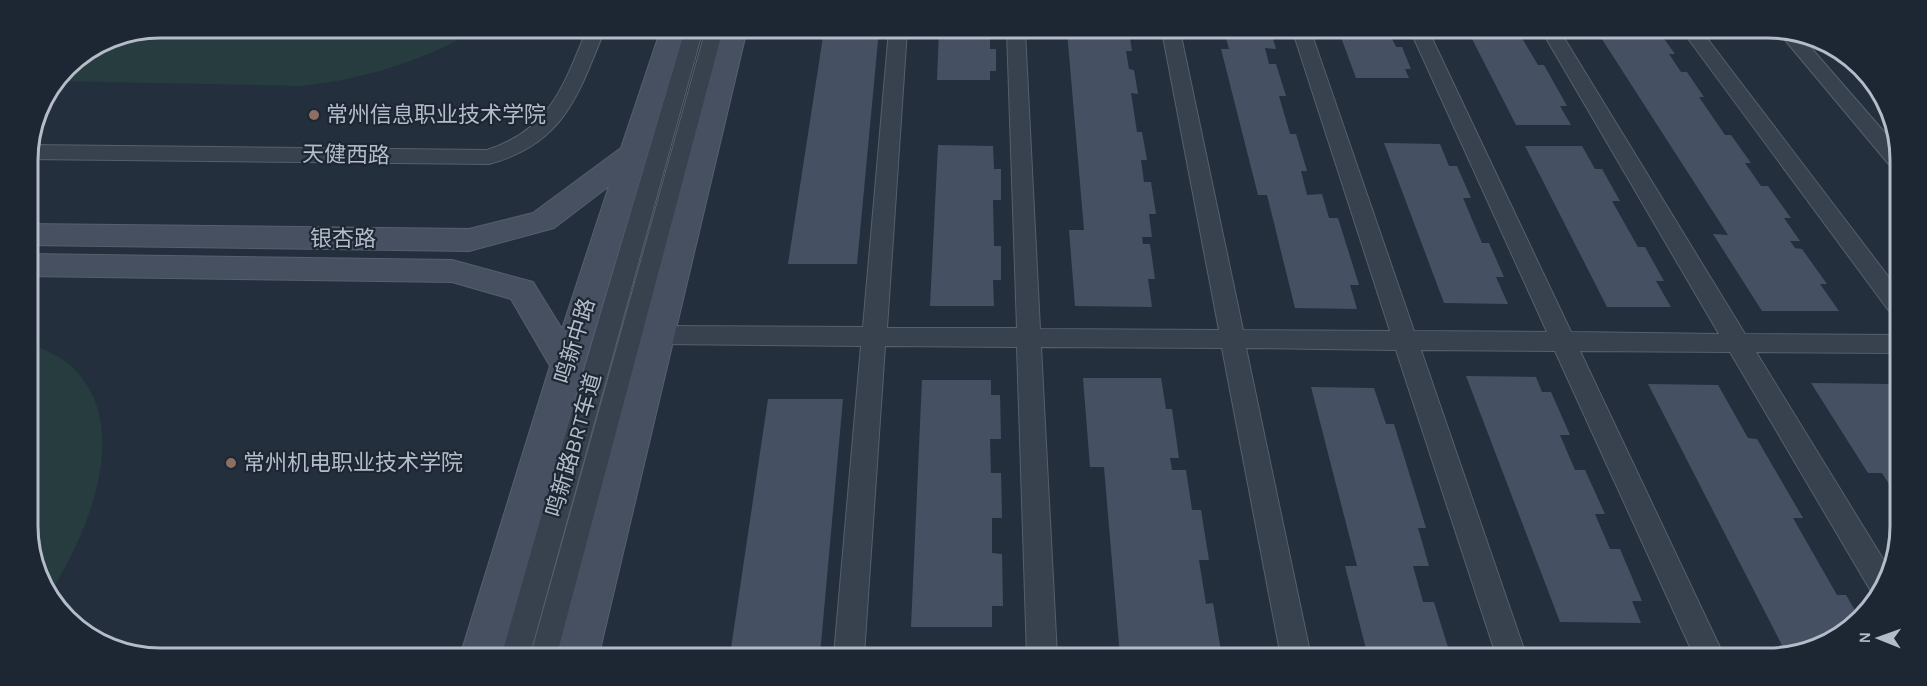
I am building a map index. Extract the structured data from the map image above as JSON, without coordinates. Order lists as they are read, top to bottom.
{
  "streets": {
    "main road": ["银杏路", "鸣新中路"],
    "lane": ["天健西路", "鸣新路BRT车道"]
  },
  "crossings": [
    ["银杏路", "鸣新中路"]
  ],
  "places": ["常州信息职业技术学院", "常州机电职业技术学院"],
  "north": "left"
}
